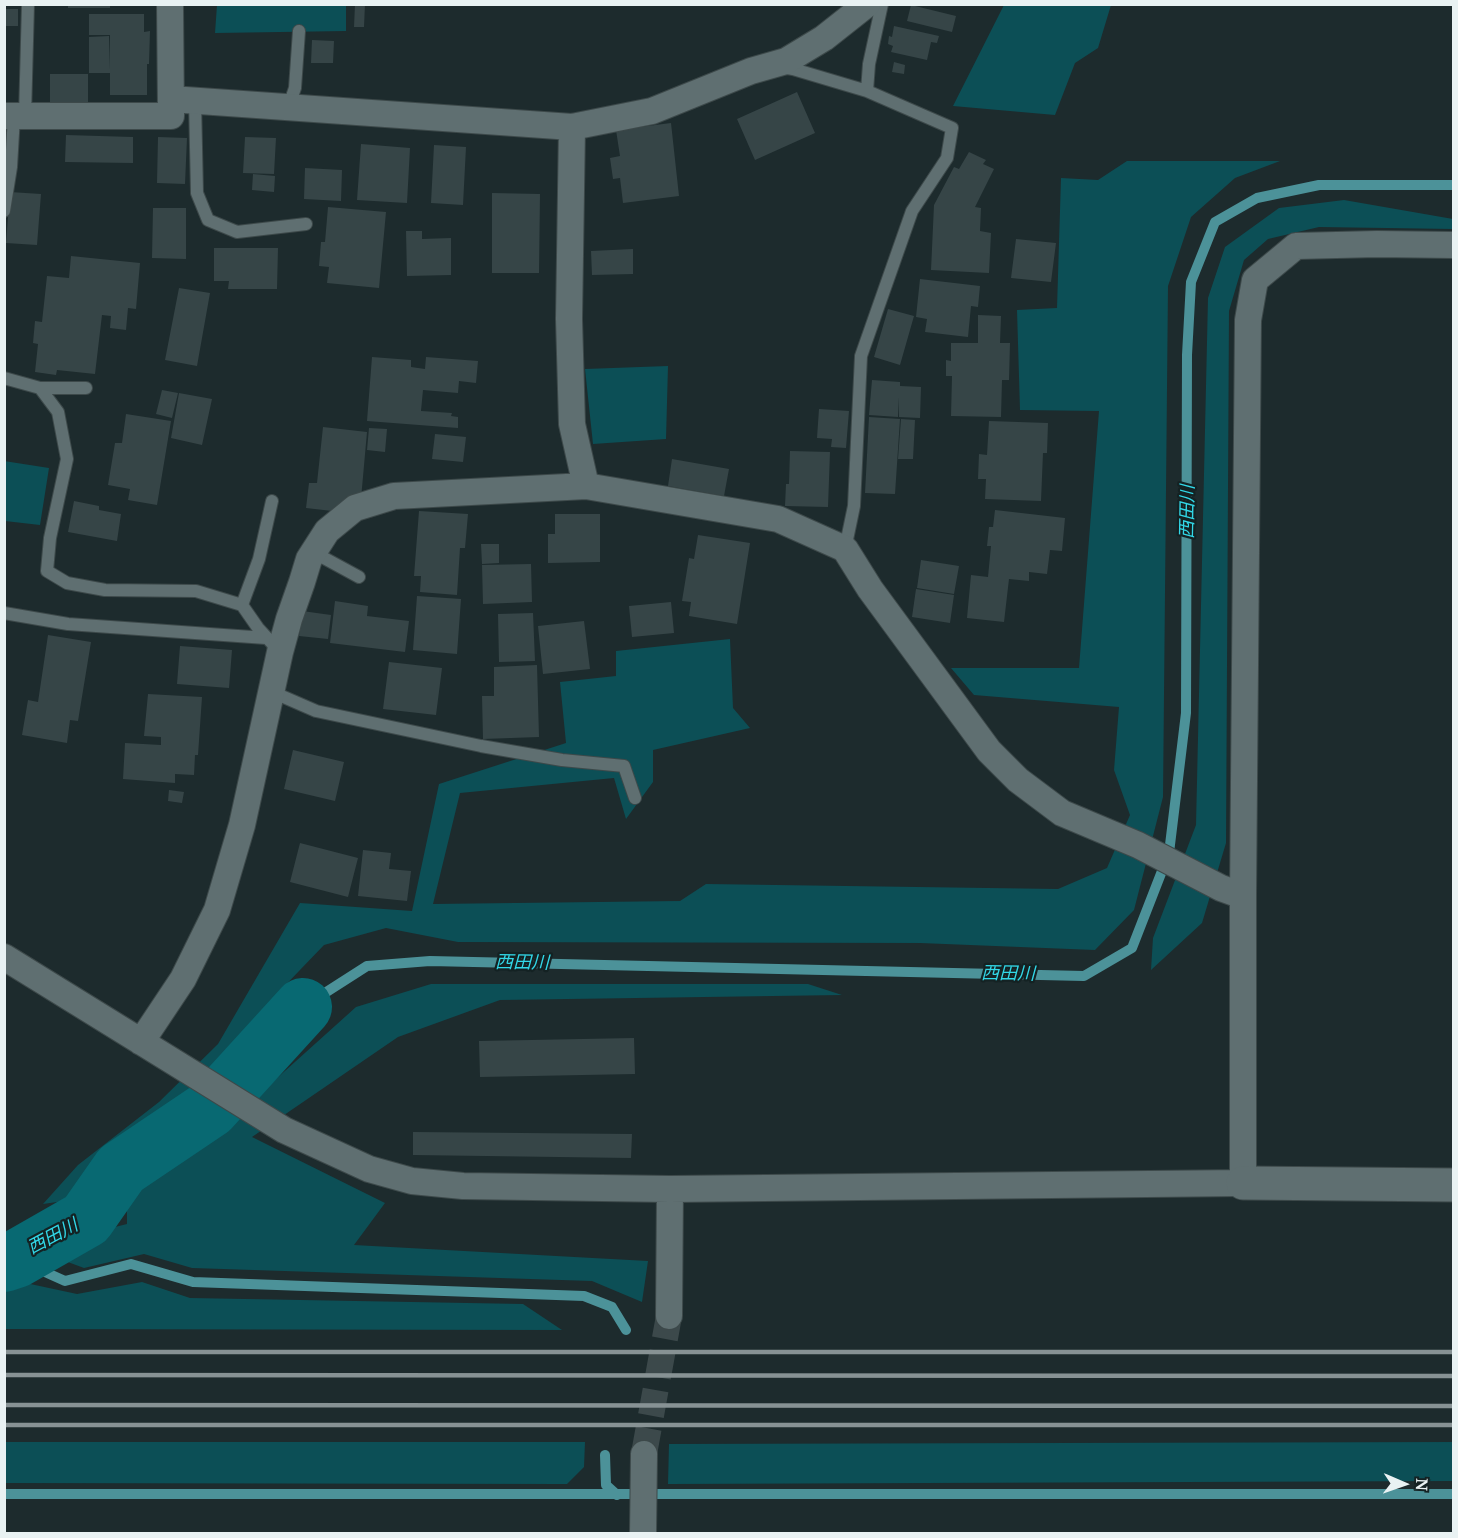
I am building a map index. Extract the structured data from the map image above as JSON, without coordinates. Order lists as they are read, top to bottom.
{
  "water": ["西田川"],
  "north": "right"
}
